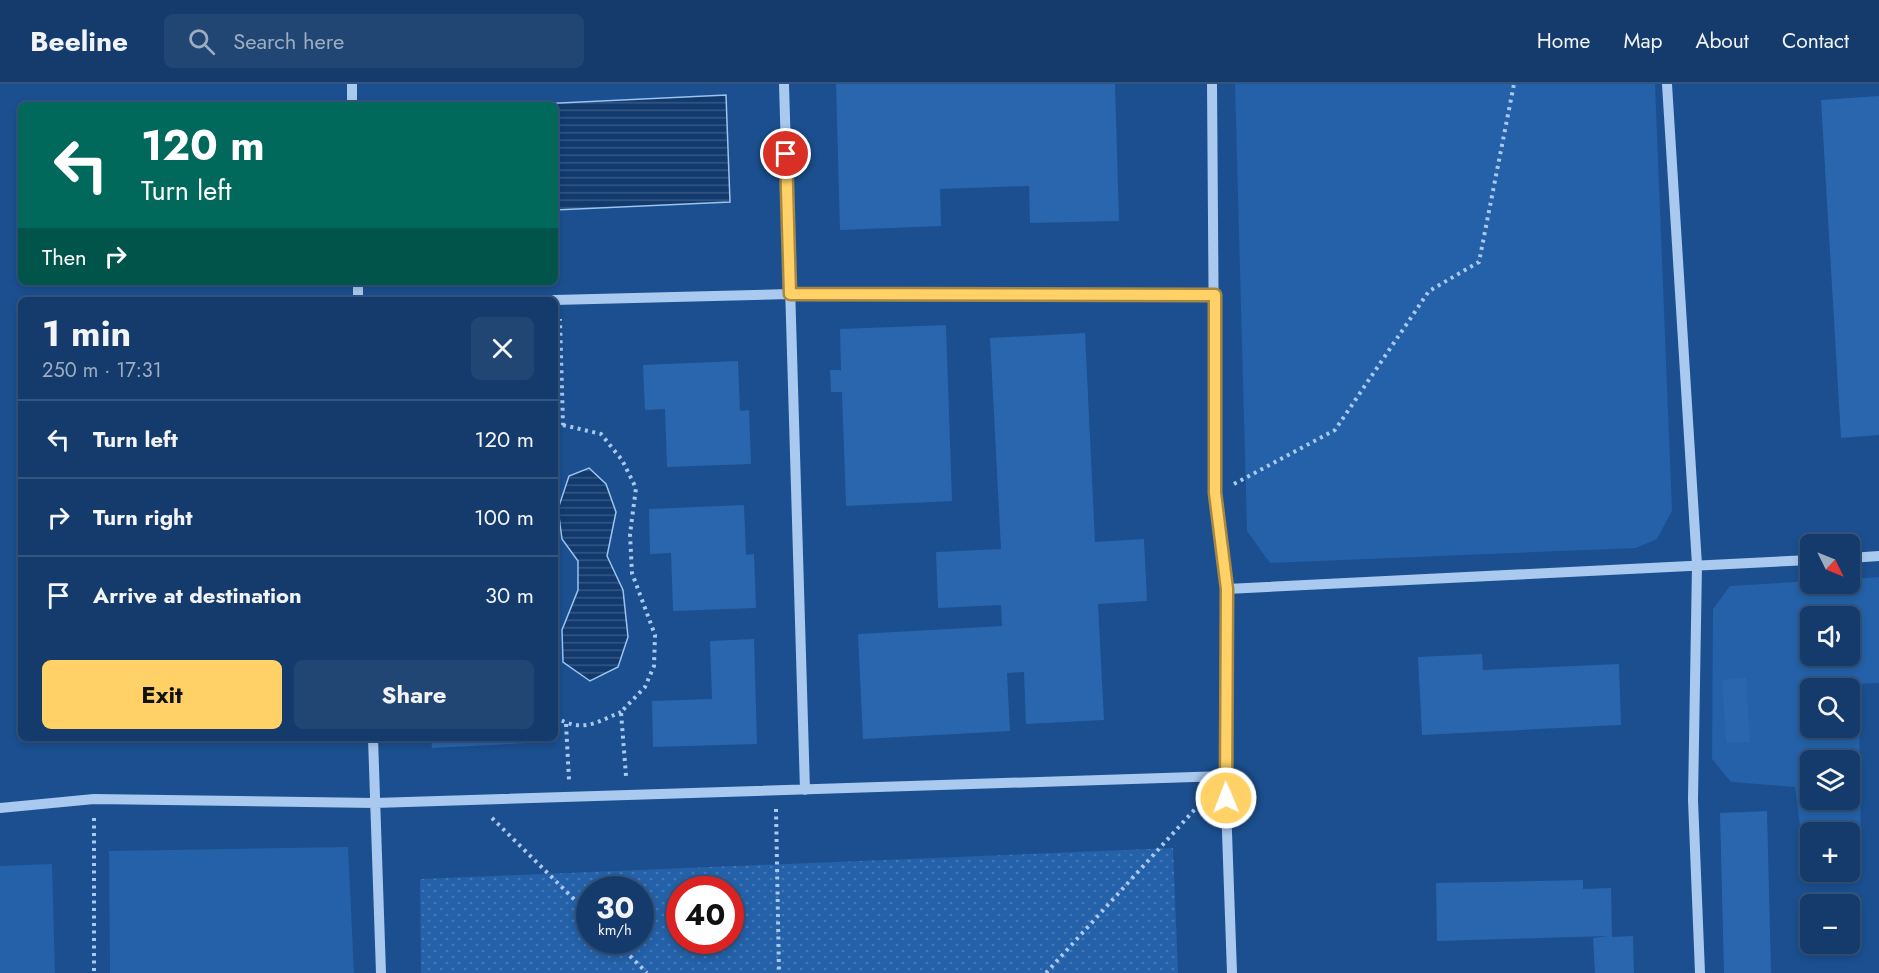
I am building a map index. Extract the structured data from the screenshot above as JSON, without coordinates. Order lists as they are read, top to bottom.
{
  "north": "bottom right",
  "page": {
    "header": "Beeline",
    "search": "Search here",
    "nav": [
      "Home",
      "Map",
      "About",
      "Contact"
    ],
    "turn": ["120 m", "Turn left"],
    "then": "Then",
    "heading": ["1 min", "250 m · 17:31"],
    "list": [
      {
        "name": "Turn left",
        "value": "120 m"
      },
      {
        "name": "Turn right",
        "value": "100 m"
      },
      {
        "name": "Arrive at destination",
        "value": "30 m"
      }
    ],
    "map_buttons": ["+", "−"],
    "buttons": ["Exit", "Share"],
    "speed": "30 km/h",
    "limit": "40"
  }
}
